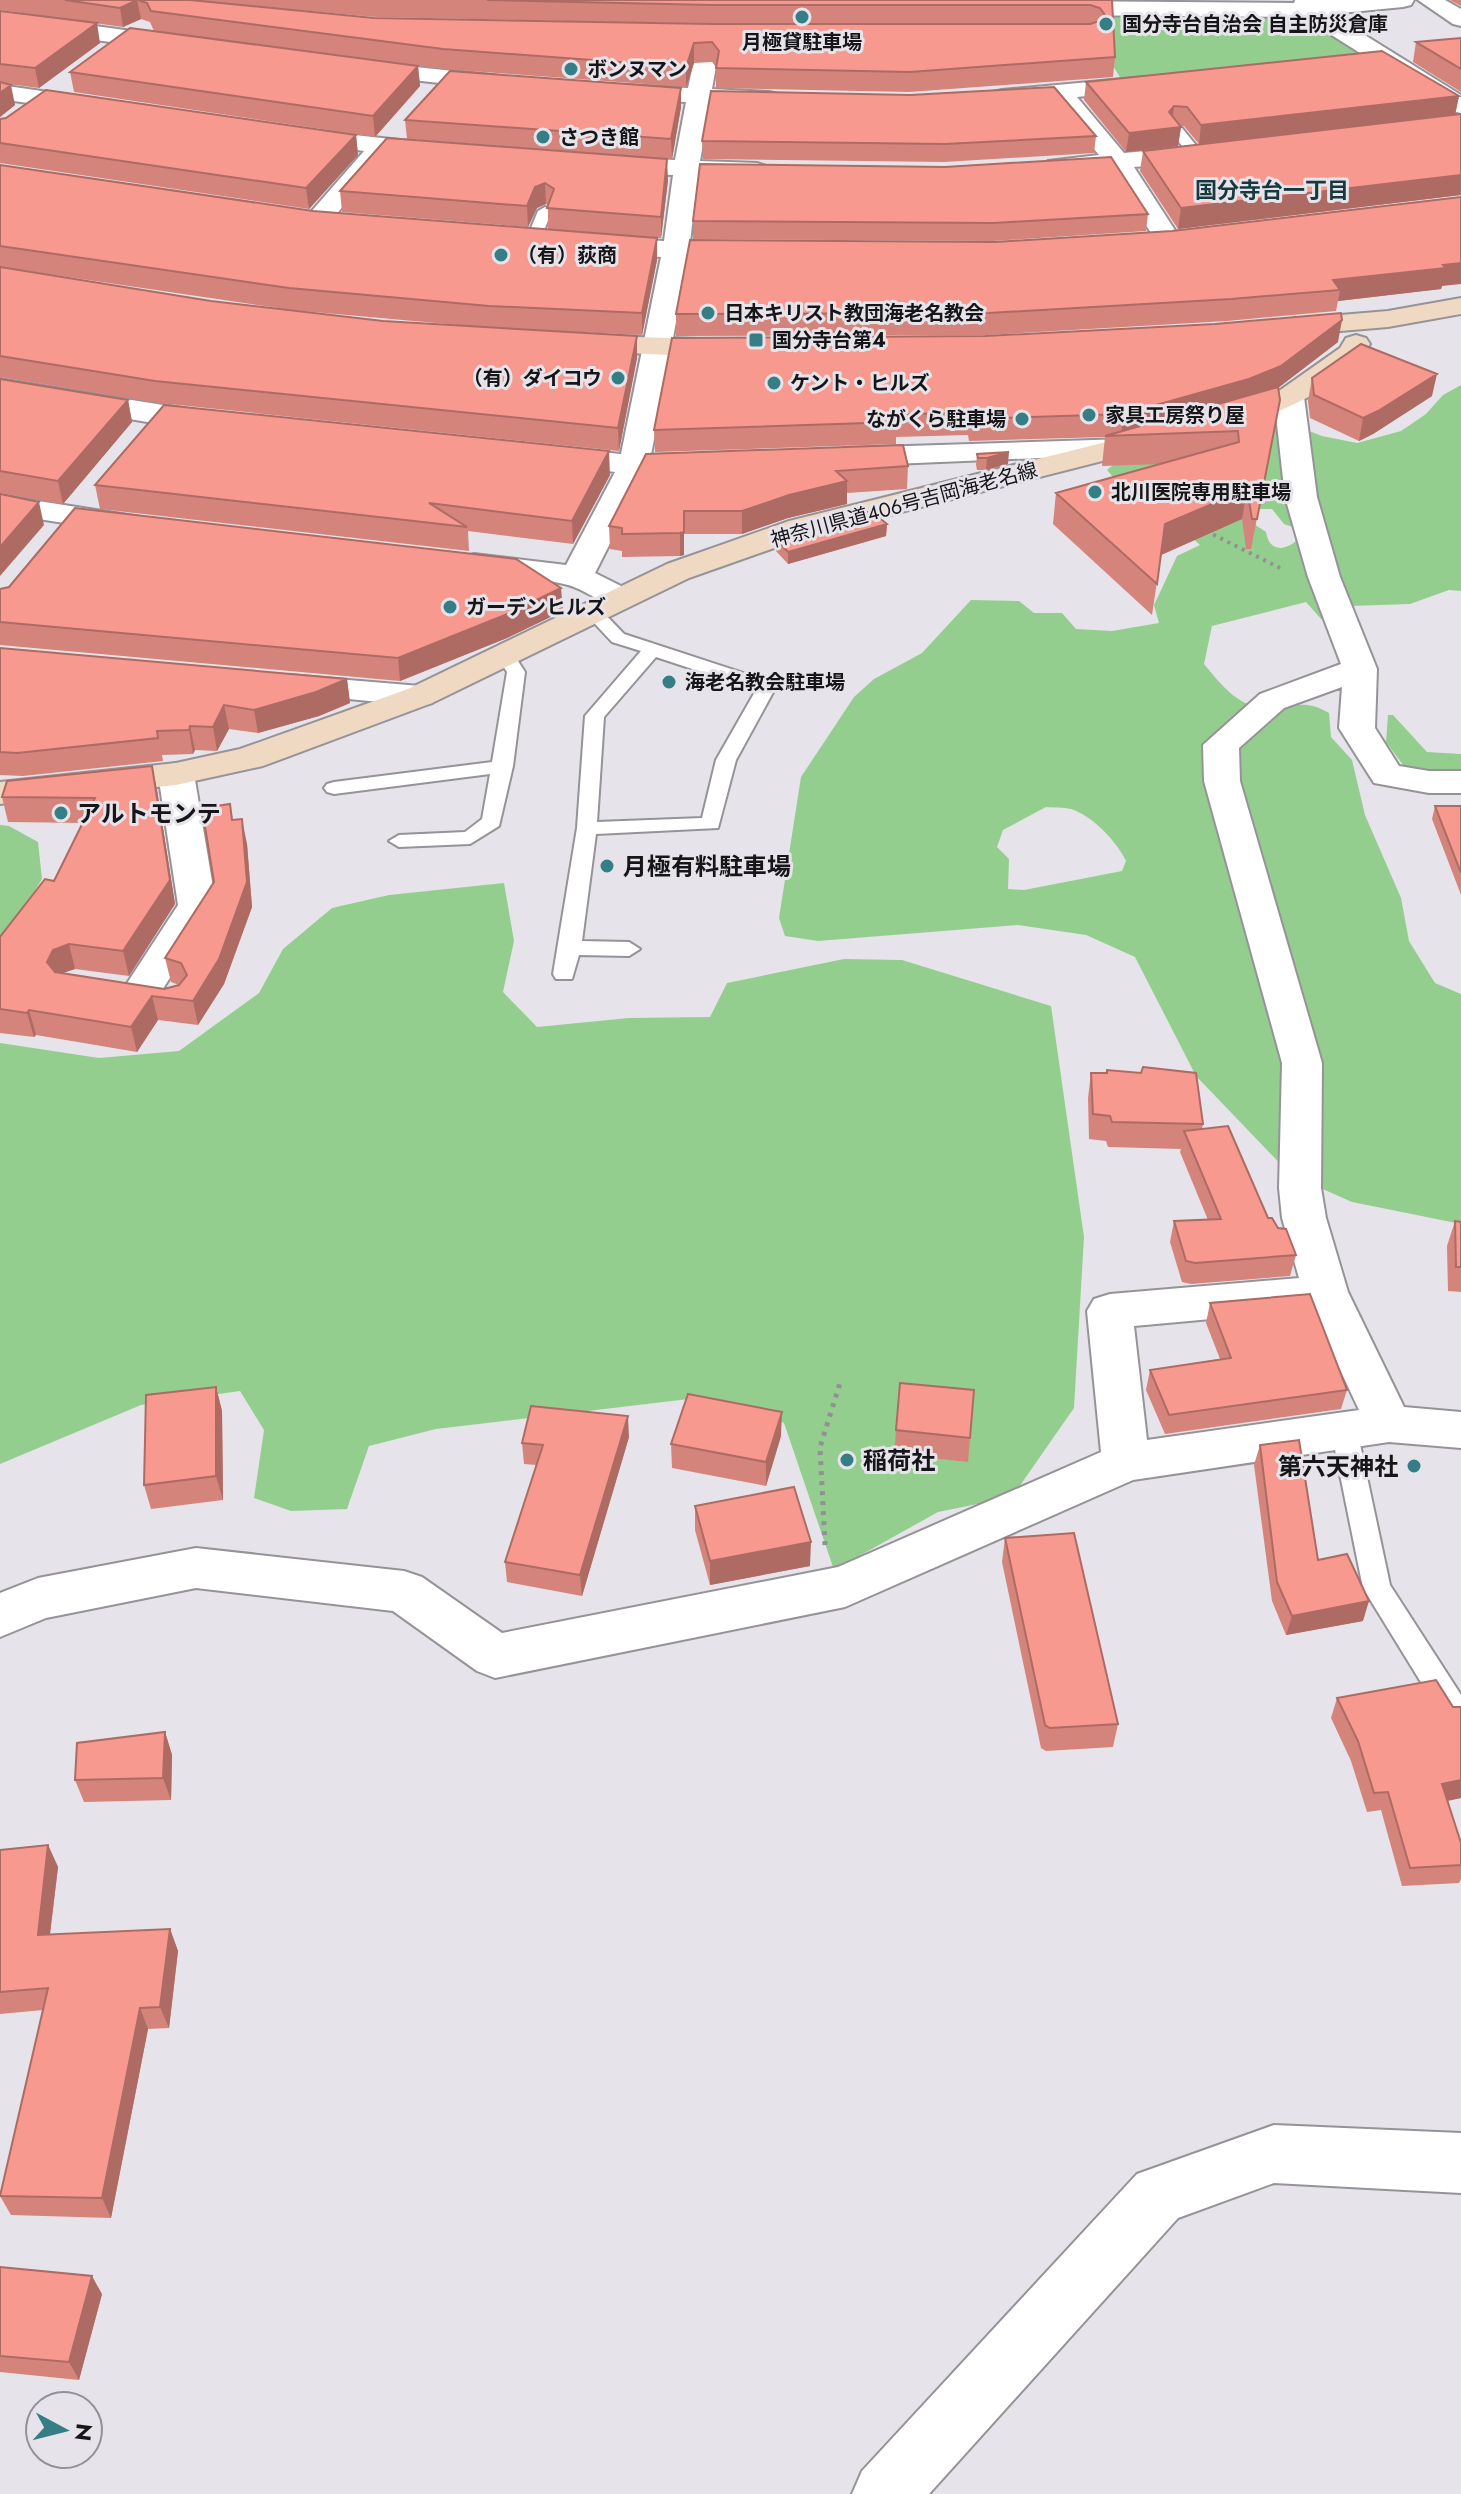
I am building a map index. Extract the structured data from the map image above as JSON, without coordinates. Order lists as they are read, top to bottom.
{
  "streets": {
    "main road": ["神奈川県道406号吉岡海老名線"]
  },
  "districts": ["国分寺台一丁目"],
  "places": {
    "other": [
      "月極貸駐車場",
      "国分寺台自治会 自主防災倉庫",
      "ボンヌマン",
      "さつき館",
      "（有）荻商",
      "日本キリスト教団海老名教会",
      "（有）ダイコウ",
      "ケント・ヒルズ",
      "家具工房祭り屋",
      "ながくら駐車場",
      "北川医院専用駐車場",
      "ガーデンヒルズ",
      "海老名教会駐車場",
      "アルトモンテ",
      "月極有料駐車場",
      "稲荷社",
      "第六天神社"
    ],
    "transit": ["国分寺台第4"]
  },
  "north": "right"
}
